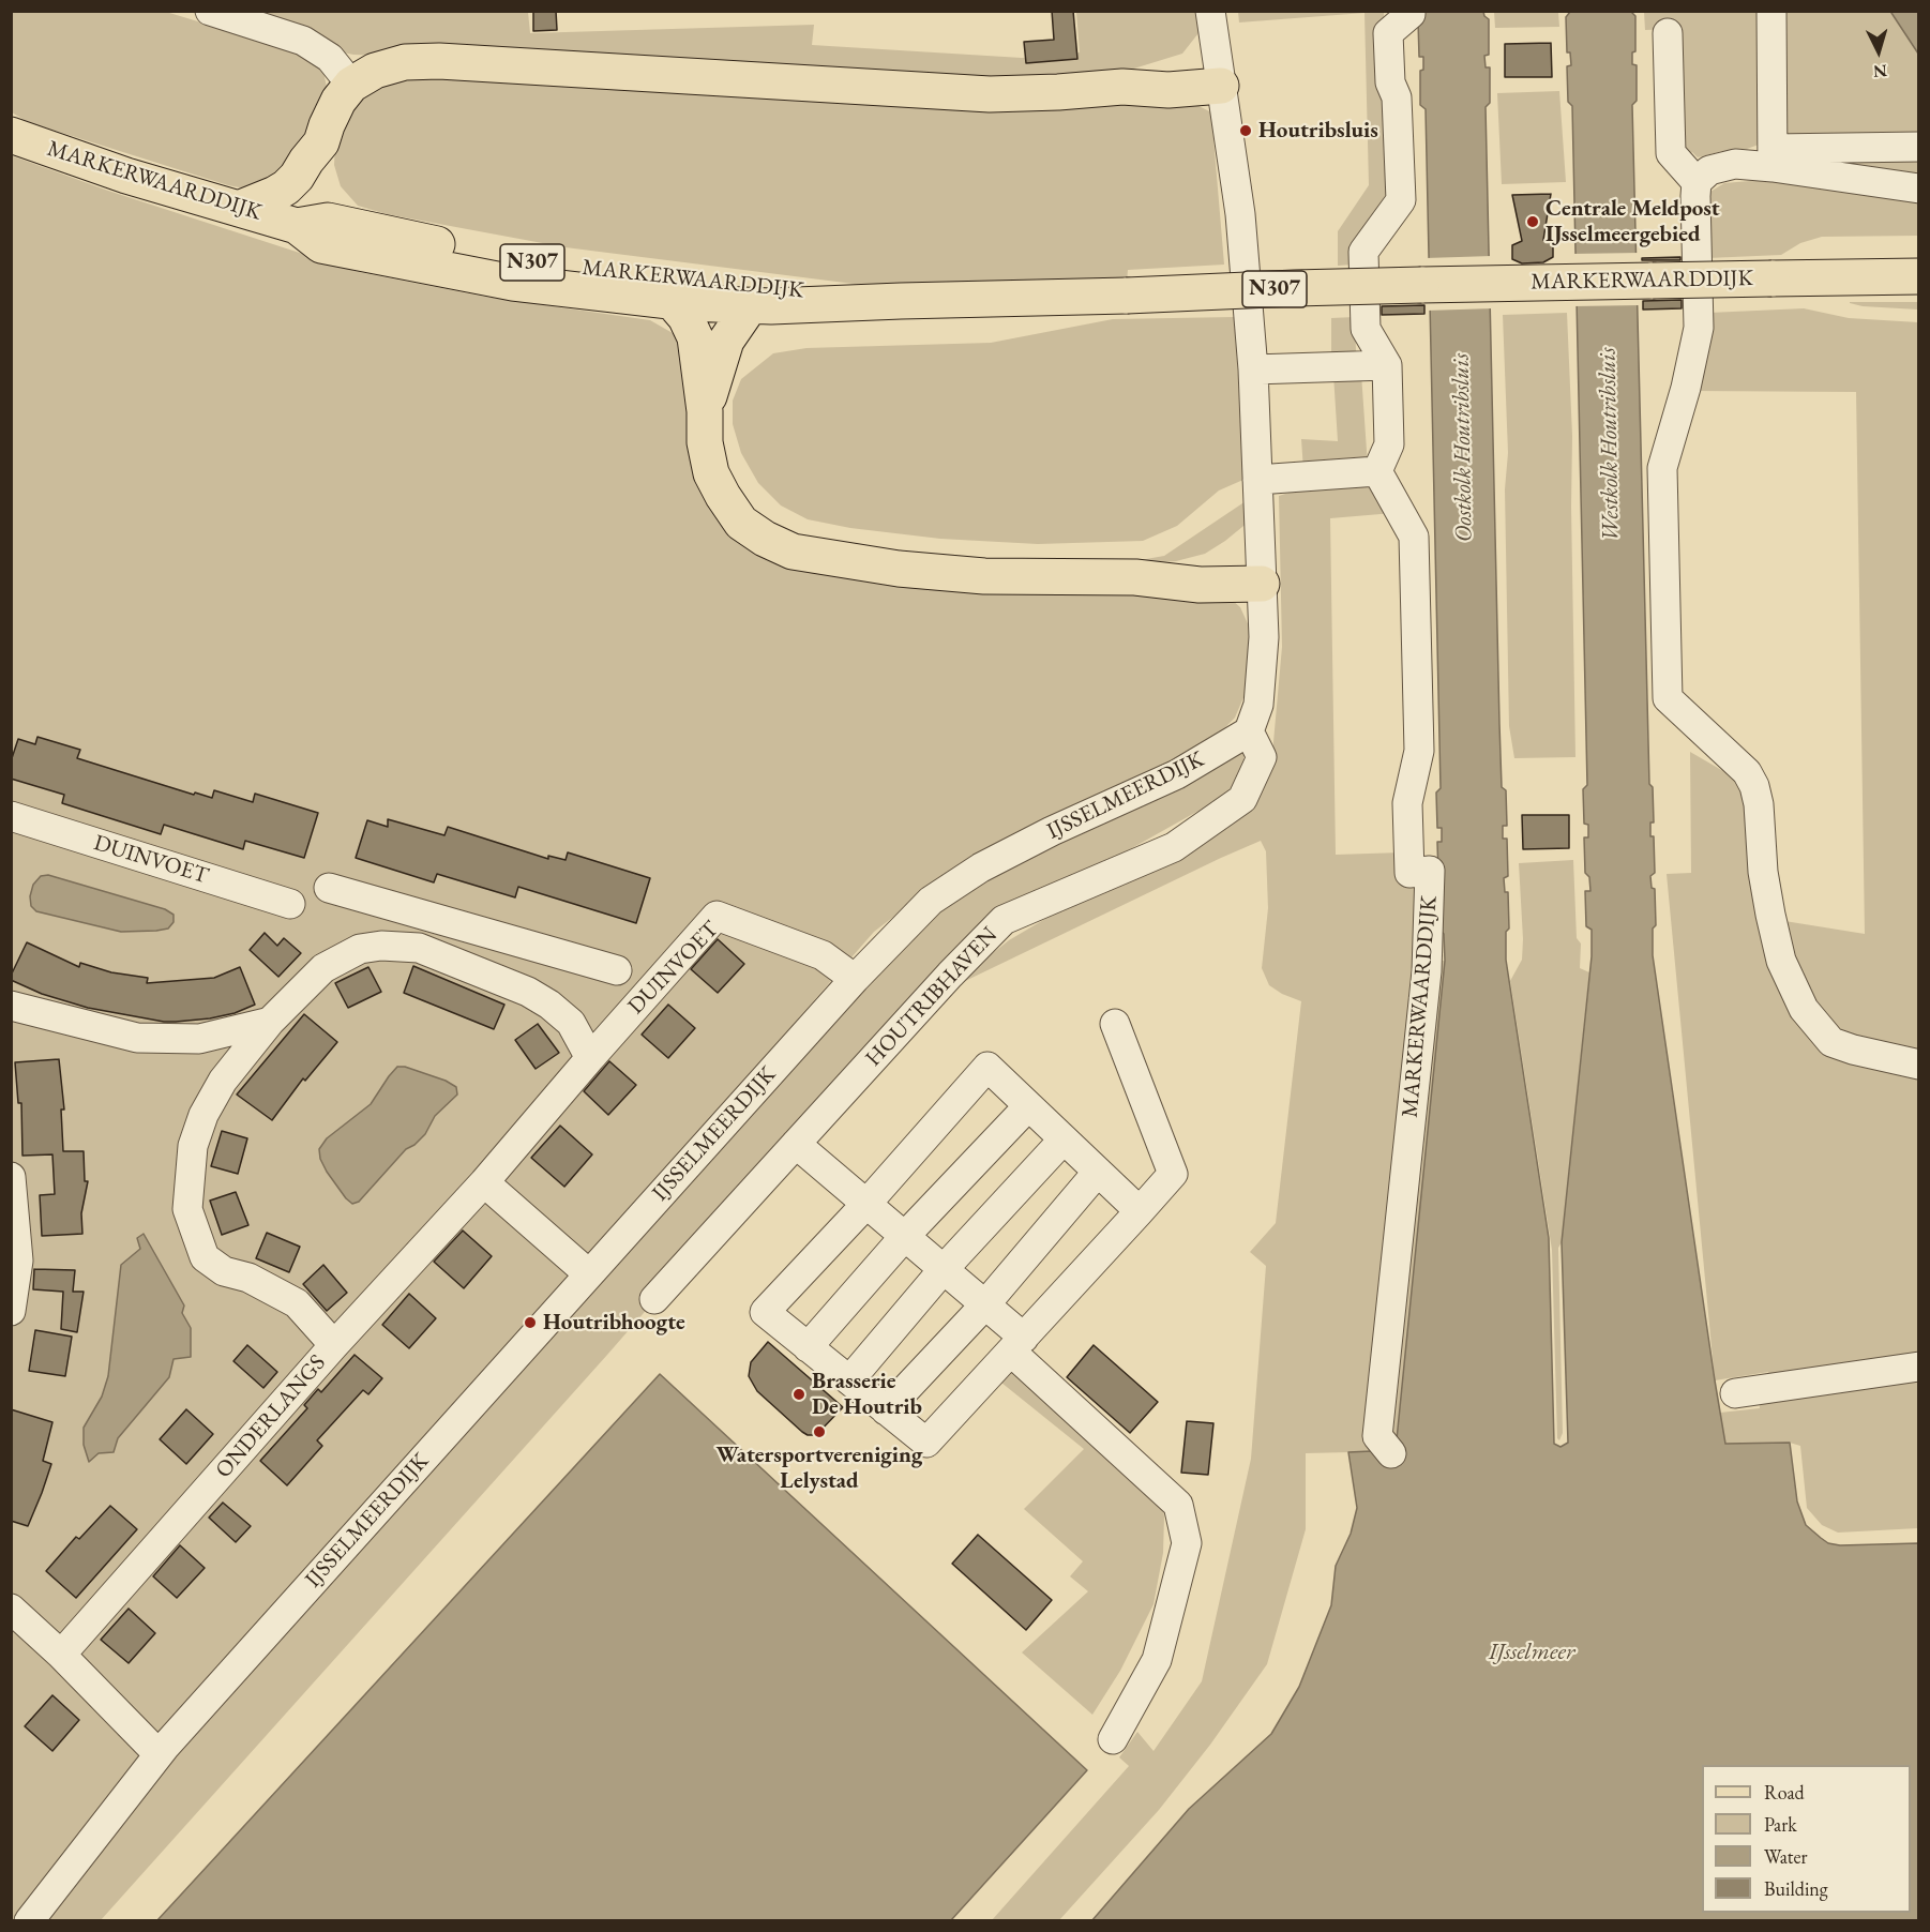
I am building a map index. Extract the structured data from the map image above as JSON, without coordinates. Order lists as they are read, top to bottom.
{
  "streets": {
    "main road": ["MARKERWAARDDIJK", "N307"],
    "street": [
      "IJSSELMEERDIJK",
      "DUINVOET",
      "HOUTRIBHAVEN",
      "ONDERLANGS"
    ]
  },
  "crossings": [
    ["IJSSELMEERDIJK", "DUINVOET"],
    ["IJSSELMEERDIJK", "HOUTRIBHAVEN"],
    ["DUINVOET", "ONDERLANGS"]
  ],
  "water": ["Westkolk Houtribsluis", "Oostkolk Houtribsluis", "IJsselmeer"],
  "places": [
    "Houtribsluis",
    "Centrale Meldpost IJsselmeergebied",
    "Houtribhoogte",
    "Brasserie De Houtrib",
    "Watersportvereniging Lelystad"
  ],
  "legend": [
    "Road",
    "Park",
    "Water",
    "Building"
  ],
  "north": "bottom"
}
